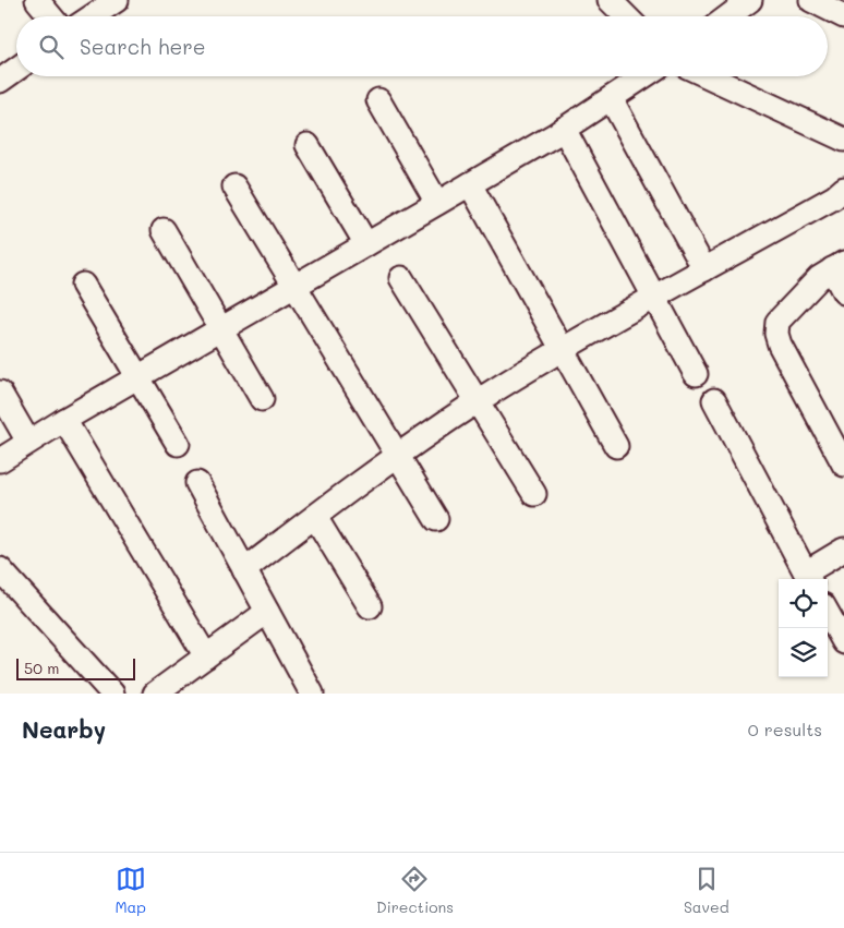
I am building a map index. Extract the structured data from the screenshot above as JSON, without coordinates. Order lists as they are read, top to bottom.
{
  "scale_bar": "50 m",
  "page": {
    "search": "Search here",
    "scale": "50 m",
    "heading": ["Nearby", "0 results"],
    "nav": ["Map", "Directions", "Saved"]
  }
}
